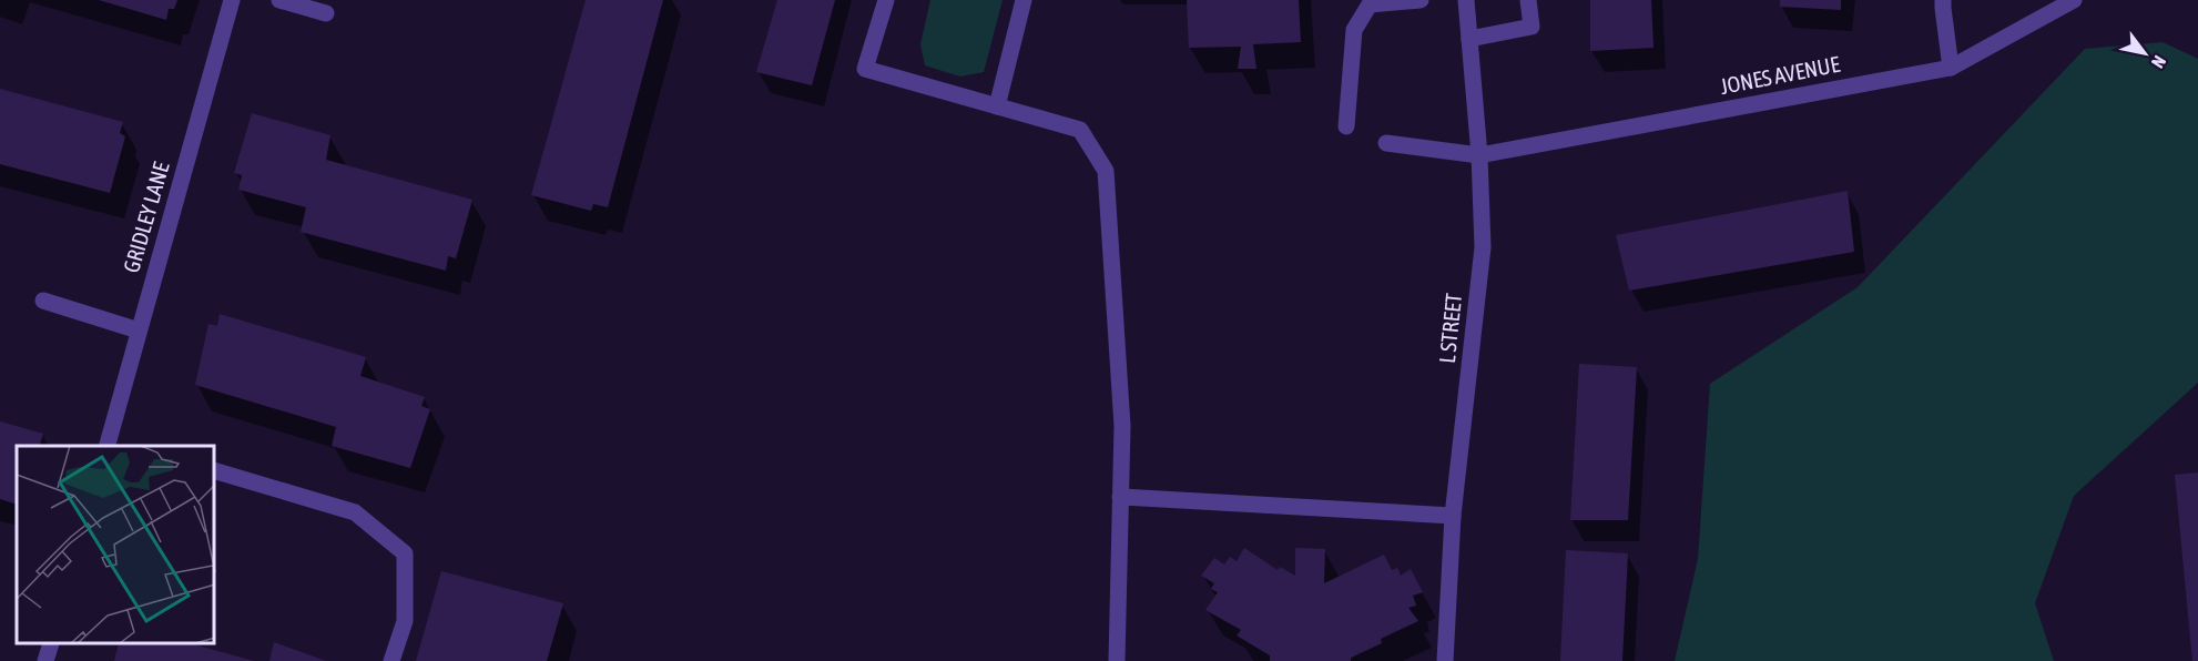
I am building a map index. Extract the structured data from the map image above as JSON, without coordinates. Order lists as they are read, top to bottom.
{
  "streets": {
    "street": ["JONES AVENUE", "GRIDLEY LANE", "L STREET"]
  },
  "crossings": [
    ["JONES AVENUE", "L STREET"]
  ],
  "north": "bottom right"
}
